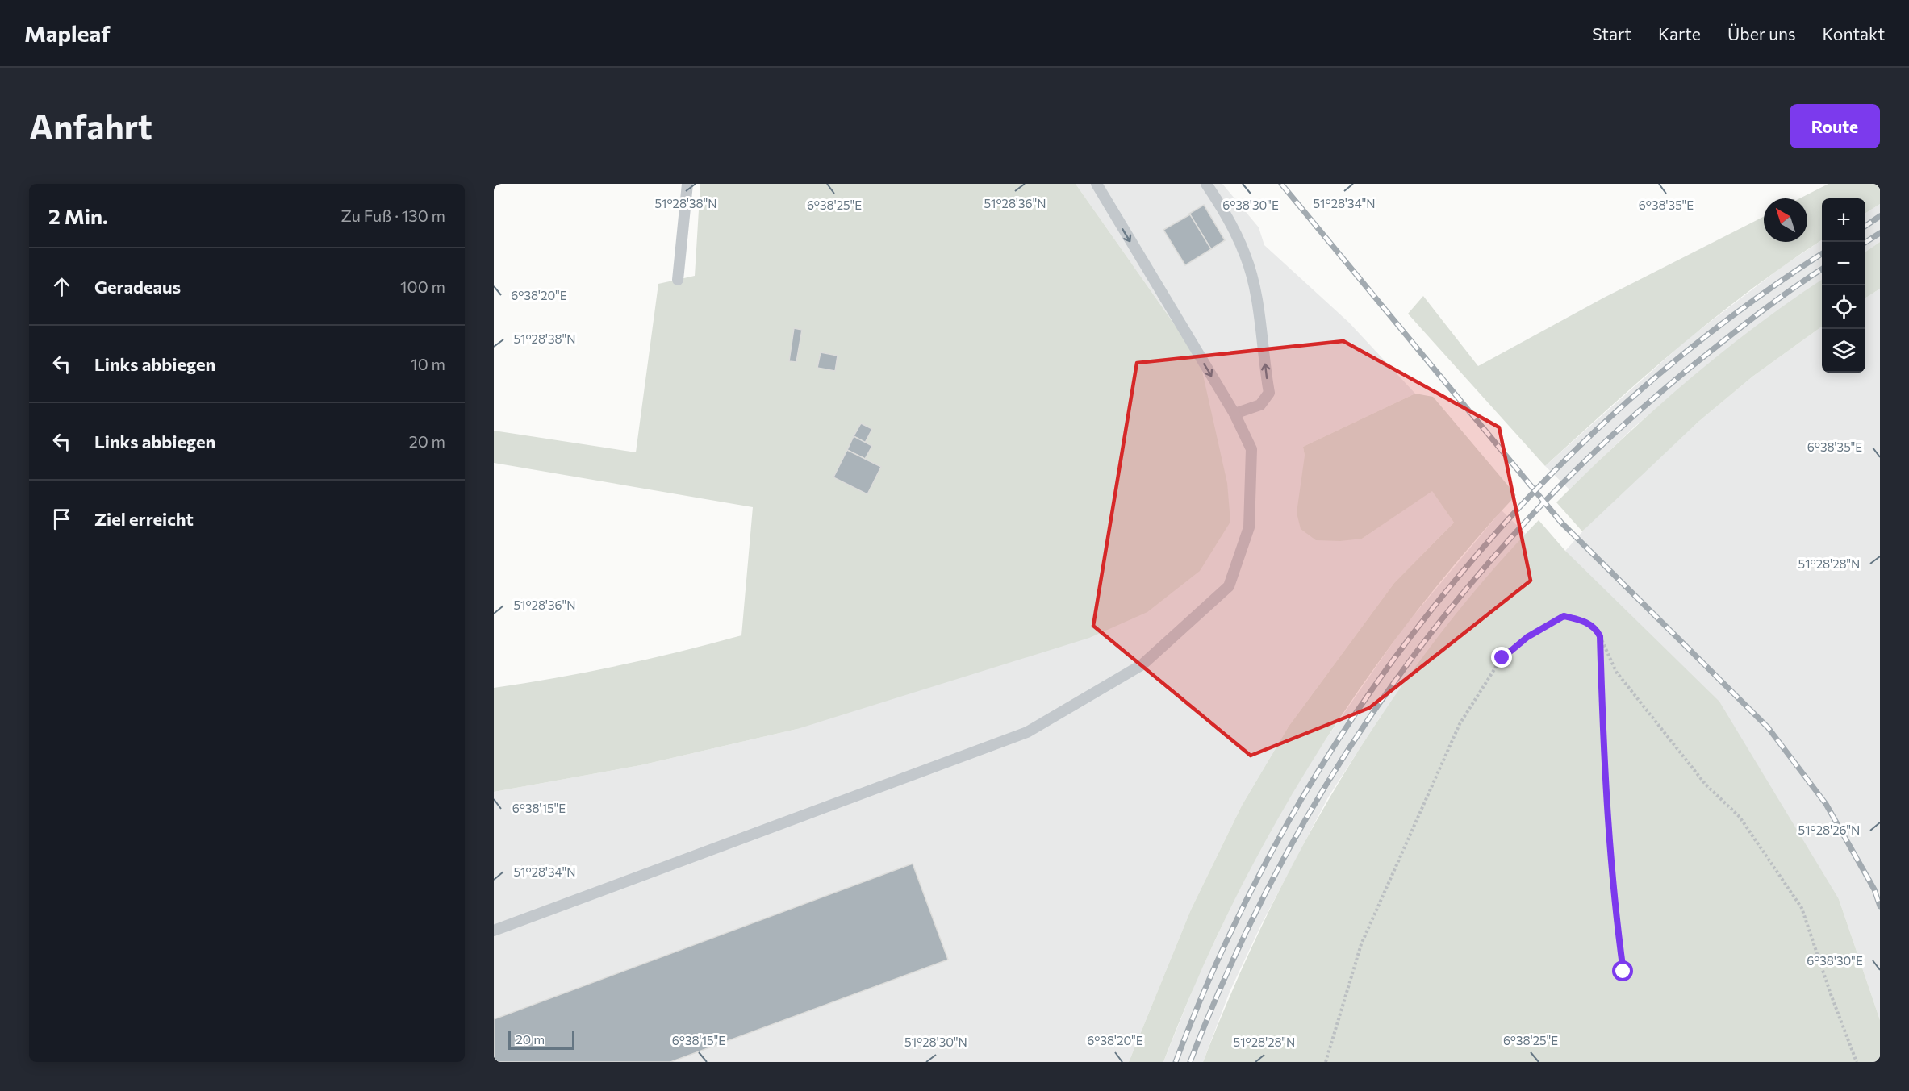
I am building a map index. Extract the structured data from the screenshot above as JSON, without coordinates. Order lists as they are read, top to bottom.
{
  "scale_bar": "20 m",
  "north": "top left",
  "page": {
    "header": "Mapleaf",
    "nav": [
      "Start",
      "Karte",
      "Über uns",
      "Kontakt"
    ],
    "buttons": "Route",
    "title": "Anfahrt",
    "heading": ["2 Min.", "Zu Fuß · 130 m"],
    "map_buttons": ["+", "−"],
    "list": [
      ["Geradeaus", "100 m"],
      ["Links abbiegen", "10 m"],
      ["Links abbiegen", "20 m"],
      "Ziel erreicht"
    ],
    "scale": "20 m"
  },
  "coordinates": [
    "51°28'38\"N",
    "51°28'36\"N",
    "51°28'34\"N",
    "6°38'25\"E",
    "6°38'30\"E",
    "6°38'35\"E",
    "6°38'20\"E",
    "51°28'28\"N",
    "6°38'15\"E",
    "51°28'26\"N",
    "51°28'30\"N"
  ]
}
